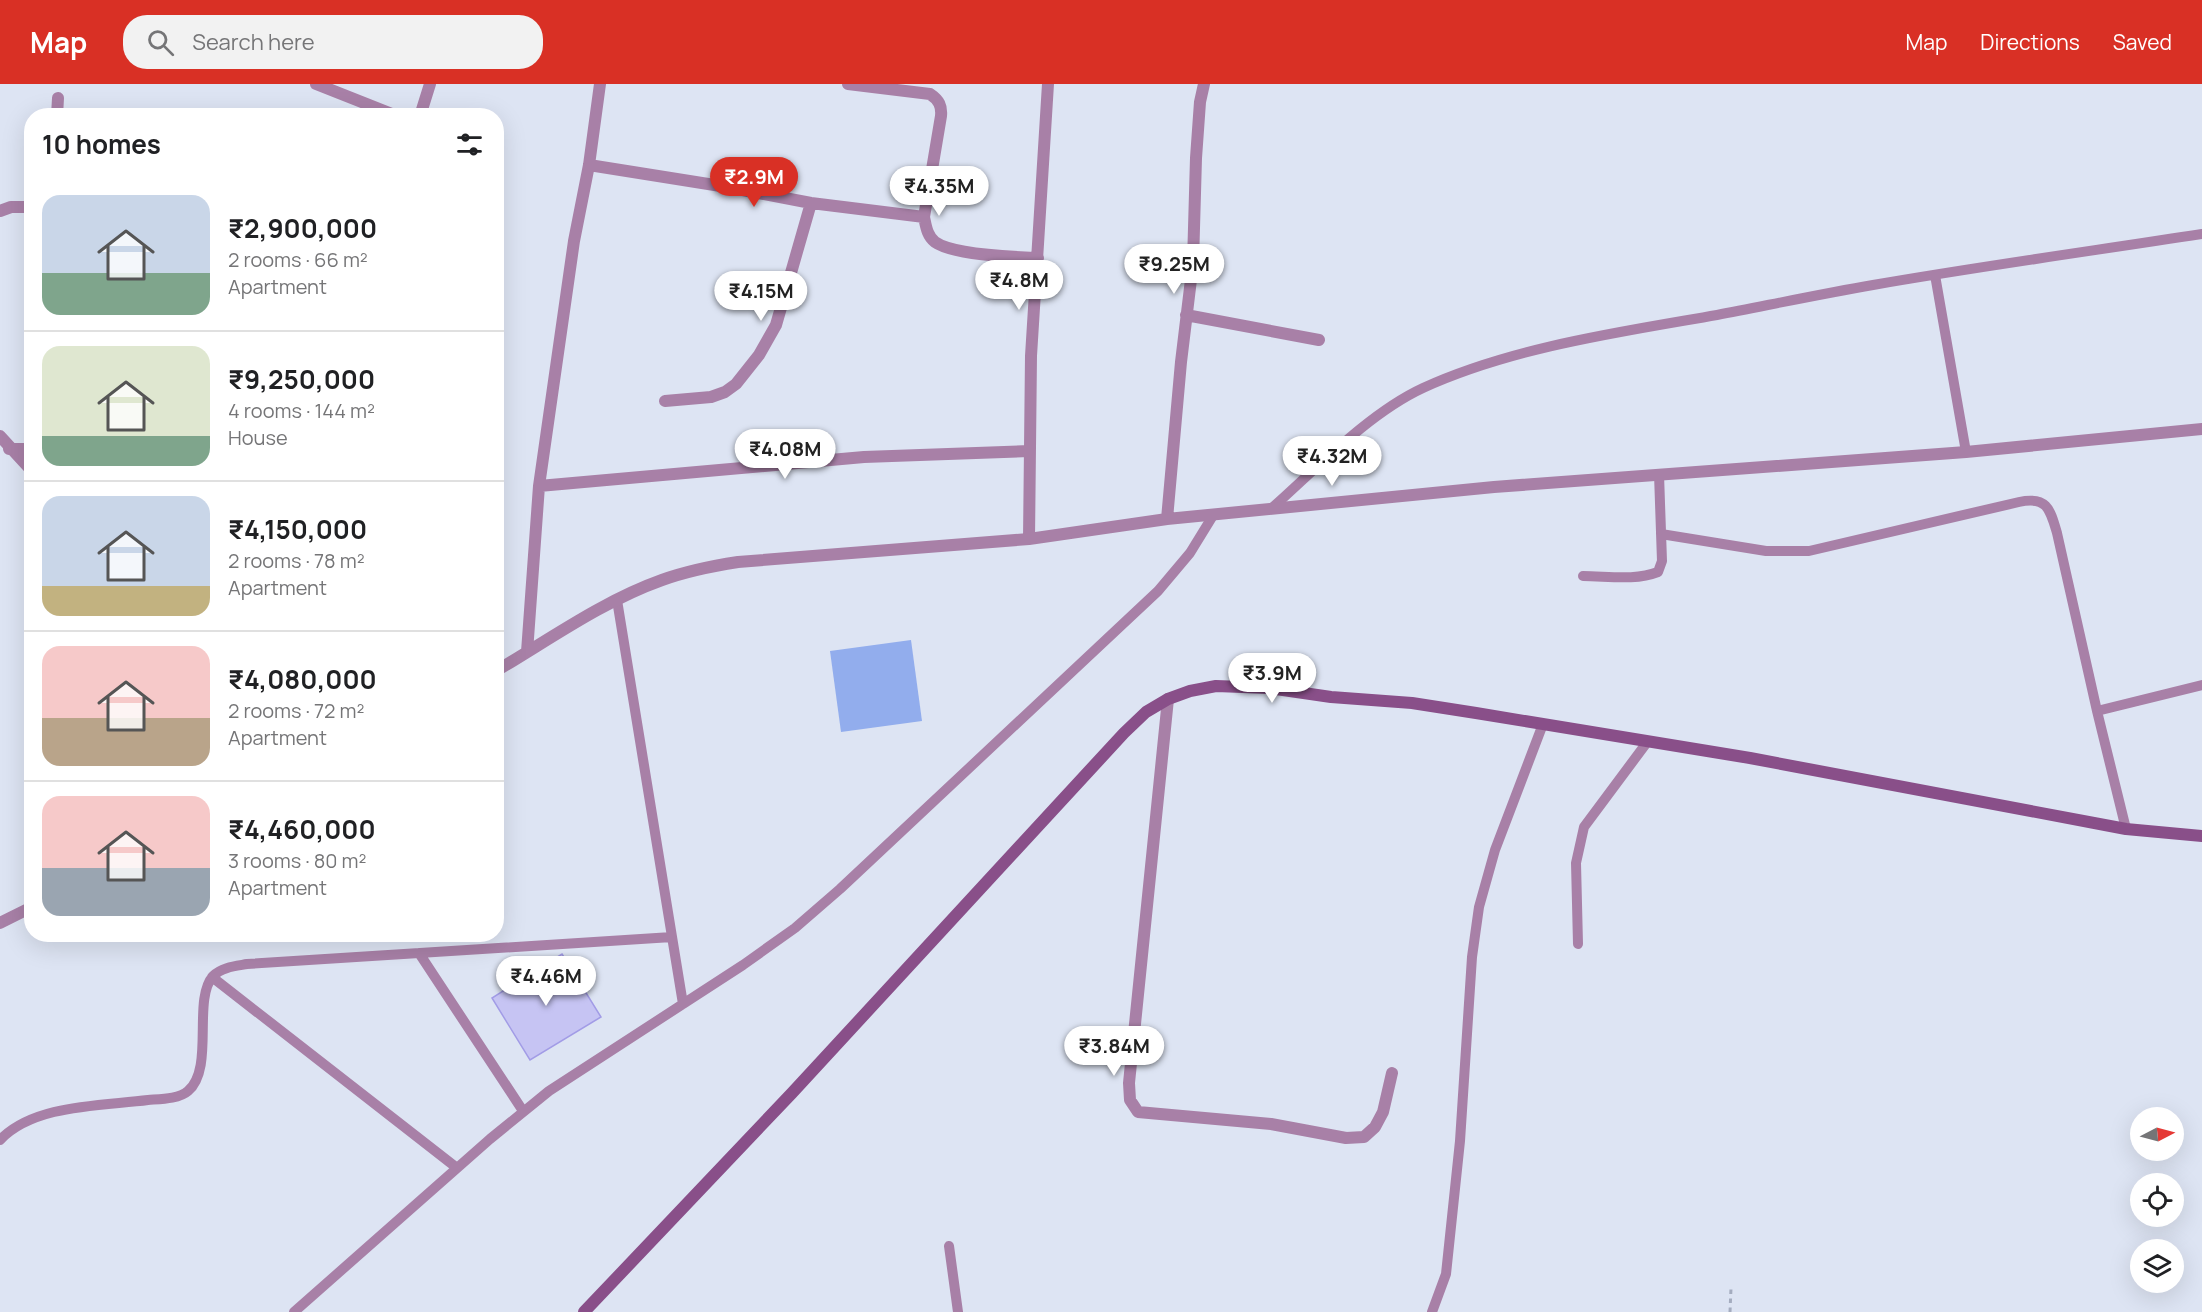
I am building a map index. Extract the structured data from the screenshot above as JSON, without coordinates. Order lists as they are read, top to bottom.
{
  "north": "right",
  "page": {
    "header": "Map",
    "search": "Search here",
    "nav": ["Map", "Directions", "Saved"],
    "heading": "10 homes",
    "price": [
      "₹2.9M",
      "₹4.35M",
      "₹9.25M",
      "₹4.8M",
      "₹4.15M",
      "₹4.08M",
      "₹4.32M",
      "₹3.9M",
      "₹4.46M",
      "₹3.84M"
    ],
    "list": [
      {
        "name": "₹2,900,000",
        "note": "2 rooms · 66 m² · Apartment"
      },
      {
        "name": "₹9,250,000",
        "note": "4 rooms · 144 m² · House"
      },
      {
        "name": "₹4,150,000",
        "note": "2 rooms · 78 m² · Apartment"
      },
      {
        "name": "₹4,080,000",
        "note": "2 rooms · 72 m² · Apartment"
      },
      {
        "name": "₹4,460,000",
        "note": "3 rooms · 80 m² · Apartment"
      }
    ]
  }
}
